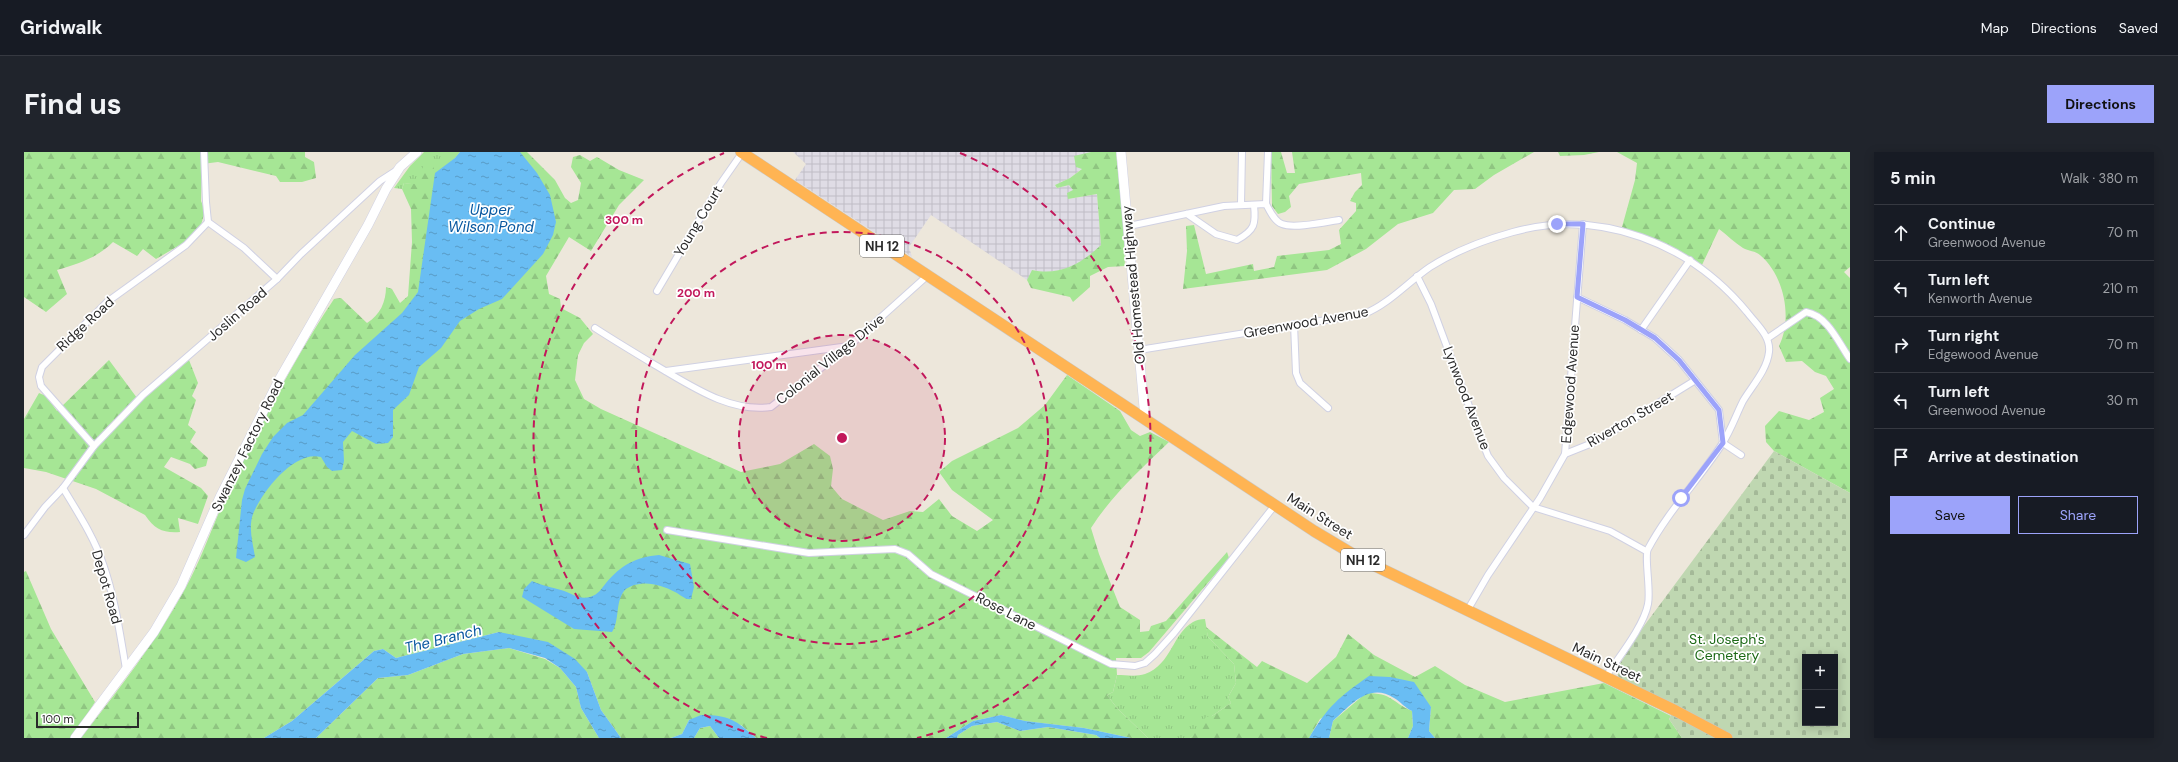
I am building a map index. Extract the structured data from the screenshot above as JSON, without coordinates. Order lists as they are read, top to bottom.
{
  "streets": {
    "highway": ["NH 12", "Main Street"],
    "street": [
      "Young Court",
      "Old Homestead Highway",
      "Joslin Road",
      "Greenwood Avenue",
      "Ridge Road",
      "Colonial Village Drive",
      "Edgewood Avenue",
      "Lynwood Avenue",
      "Riverton Street",
      "Swanzey Factory Road",
      "Depot Road",
      "Rose Lane"
    ]
  },
  "crossings": [
    ["Young Court", "NH 12"],
    ["NH 12", "Colonial Village Drive"],
    ["NH 12", "Main Street"],
    ["Old Homestead Highway", "Greenwood Avenue"],
    ["Old Homestead Highway", "Main Street"],
    ["Joslin Road", "Ridge Road"],
    ["Joslin Road", "Swanzey Factory Road"],
    ["Joslin Road", "Depot Road"],
    ["Greenwood Avenue", "Edgewood Avenue"],
    ["Greenwood Avenue", "Lynwood Avenue"],
    ["Colonial Village Drive", "Main Street"],
    ["Edgewood Avenue", "Lynwood Avenue"],
    ["Edgewood Avenue", "Riverton Street"],
    ["Edgewood Avenue", "Main Street"],
    ["Swanzey Factory Road", "Depot Road"],
    ["Main Street", "Rose Lane"]
  ],
  "water": ["Upper Wilson Pond", "The Branch"],
  "parks": ["St. Joseph's Cemetery"],
  "scale_bar": "100 m",
  "page": {
    "header": "Gridwalk",
    "nav": ["Map", "Directions", "Saved"],
    "buttons": [
      "Directions",
      ["Save", "Share"]
    ],
    "title": "Find us",
    "heading": ["5 min", "Walk · 380 m"],
    "list": [
      ["Continue", "Greenwood Avenue", "70 m"],
      ["Turn left", "Kenworth Avenue", "210 m"],
      ["Turn right", "Edgewood Avenue", "70 m"],
      ["Turn left", "Greenwood Avenue", "30 m"],
      "Arrive at destination"
    ],
    "map_buttons": ["+", "−"],
    "scale": "100 m"
  },
  "rings": ["300 m", "200 m", "100 m"]
}
